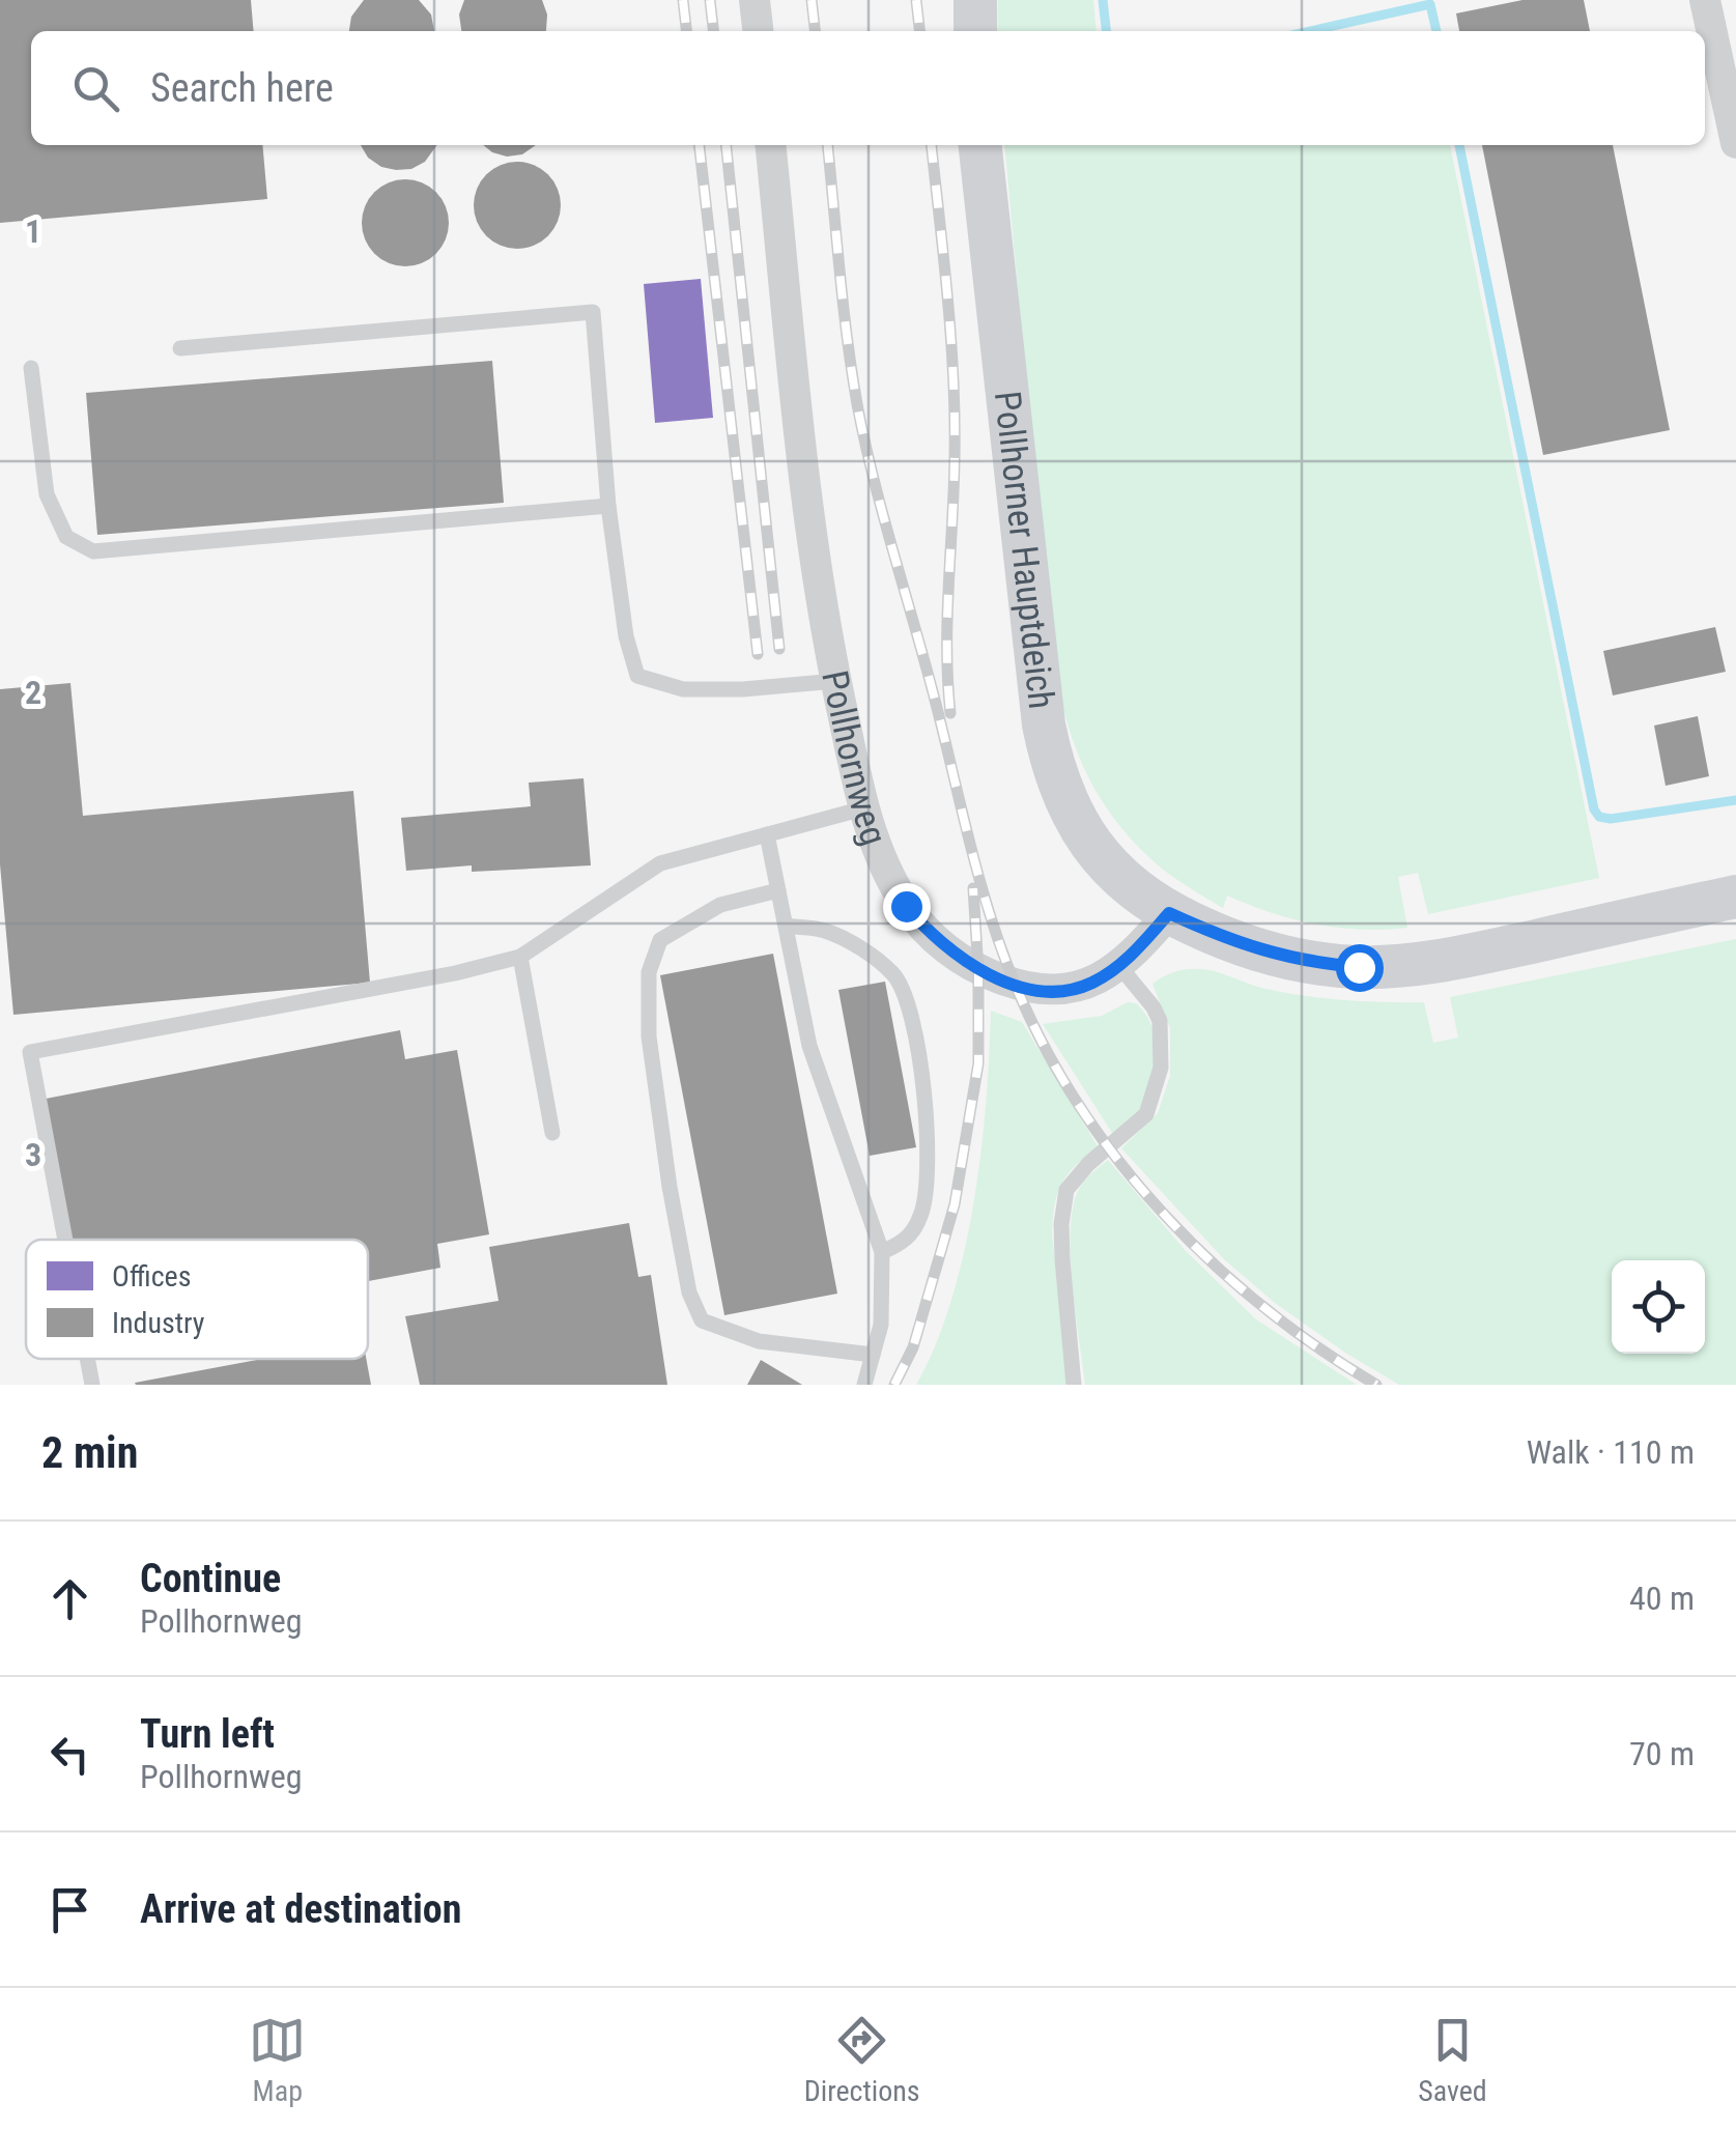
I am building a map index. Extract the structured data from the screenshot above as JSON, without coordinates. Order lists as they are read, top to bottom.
{
  "streets": {
    "main road": ["Pollhorner Hauptdeich"],
    "street": ["Pollhornweg"]
  },
  "crossings": [
    ["Pollhorner Hauptdeich", "Pollhornweg"]
  ],
  "legend": ["Offices", "Industry"],
  "page": {
    "search": "Search here",
    "heading": ["2 min", "Walk · 110 m"],
    "list": [
      ["Continue", "Pollhornweg", "40 m"],
      ["Turn left", "Pollhornweg", "70 m"],
      "Arrive at destination"
    ],
    "nav": ["Map", "Directions", "Saved"]
  },
  "grid": {
    "rows": ["1", "2", "3"]
  }
}
